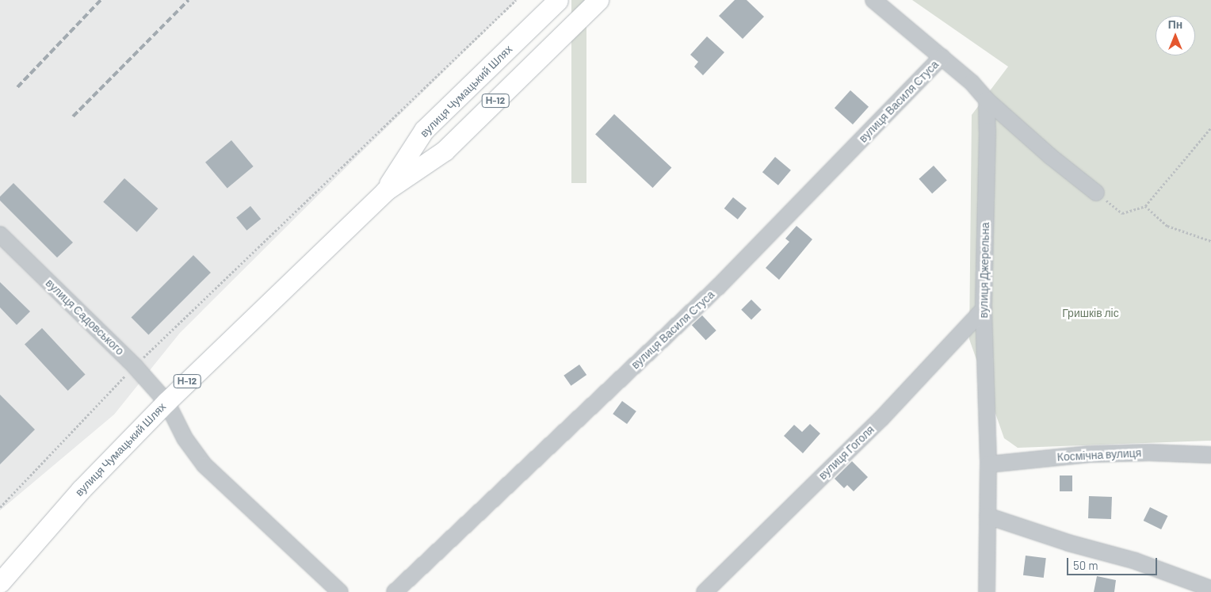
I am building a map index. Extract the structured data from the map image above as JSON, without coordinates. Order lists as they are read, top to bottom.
{
  "streets": {
    "main road": ["вулиця Чумацький Шлях", "Н-12"],
    "street": [
      "вулиця Василя Стуса",
      "вулиця Джерельна",
      "вулиця Садовського",
      "вулиця Гоголя",
      "Космічна вулиця"
    ]
  },
  "crossings": [
    ["вулиця Чумацький Шлях", "вулиця Садовського"],
    ["вулиця Джерельна", "вулиця Гоголя"],
    ["вулиця Джерельна", "Космічна вулиця"]
  ],
  "parks": ["Гришків ліс"],
  "scale_bar": "50 m",
  "north": "top"
}
